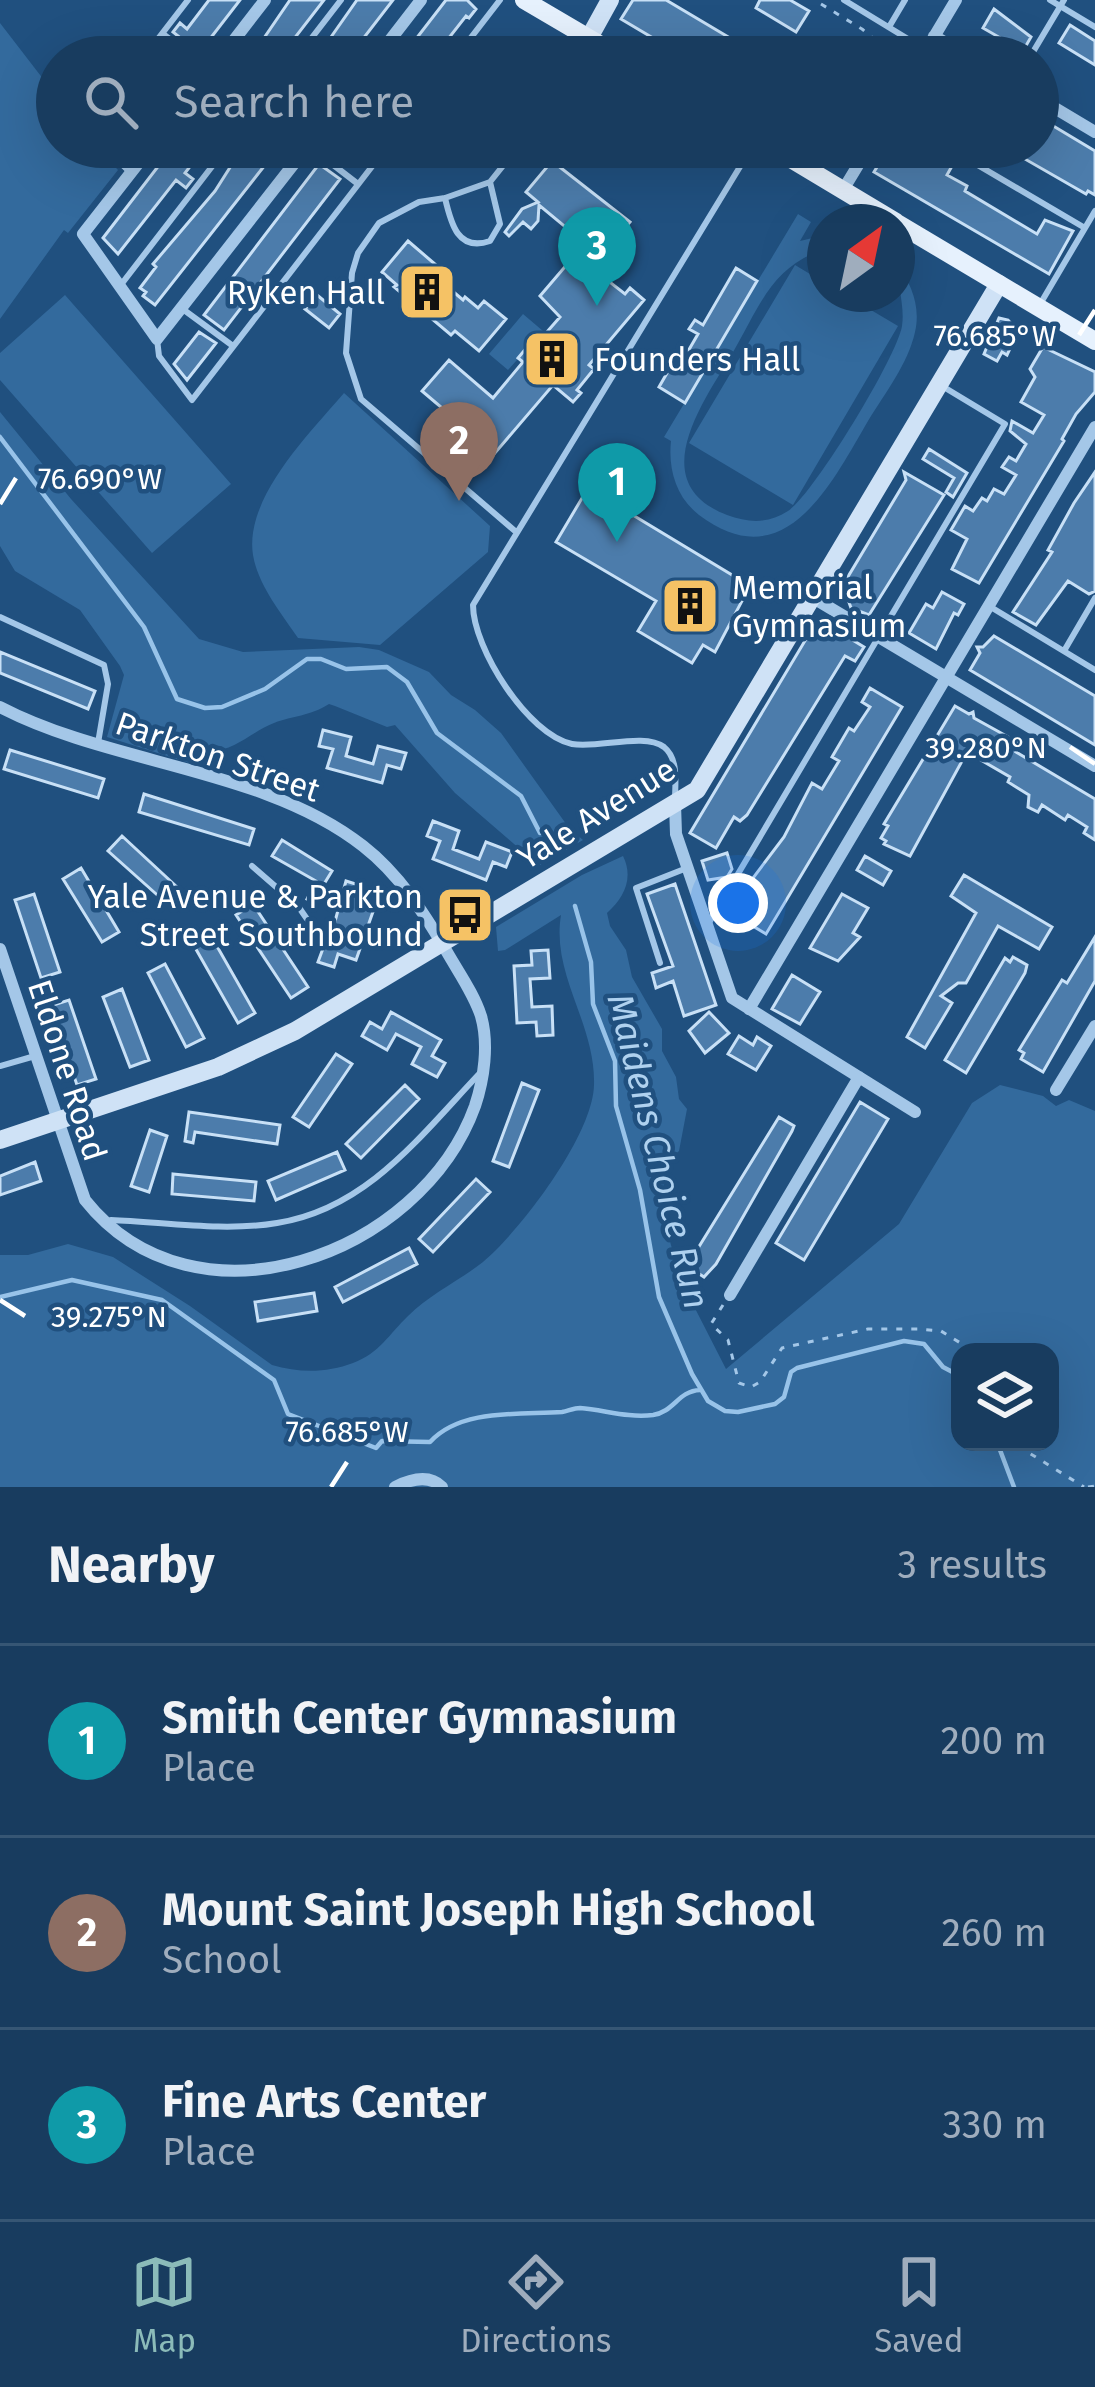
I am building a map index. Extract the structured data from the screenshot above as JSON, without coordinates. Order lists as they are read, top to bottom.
{
  "streets": {
    "street": ["Parkton Street", "Yale Avenue", "Eldone Road"]
  },
  "crossings": [
    ["Parkton Street", "Yale Avenue"],
    ["Parkton Street", "Eldone Road"],
    ["Yale Avenue", "Eldone Road"]
  ],
  "water": ["Maidens Choice Run"],
  "places": {
    "building": ["Ryken Hall", "Founders Hall", "Memorial Gymnasium"],
    "bus stop": ["Yale Avenue & Parkton Street Southbound"]
  },
  "north": "top right",
  "page": {
    "search": "Search here",
    "pins": ["3", "2", "1"],
    "heading": ["Nearby", "3 results"],
    "list": [
      {
        "mark": "1",
        "name": "Smith Center Gymnasium",
        "note": "Place",
        "value": "200 m"
      },
      {
        "mark": "2",
        "name": "Mount Saint Joseph High School",
        "note": "School",
        "value": "260 m"
      },
      {
        "mark": "3",
        "name": "Fine Arts Center",
        "note": "Place",
        "value": "330 m"
      }
    ],
    "nav": ["Map", "Directions", "Saved"]
  },
  "coordinates": [
    "76.685°W",
    "76.690°W",
    "39.280°N",
    "39.275°N"
  ]
}
